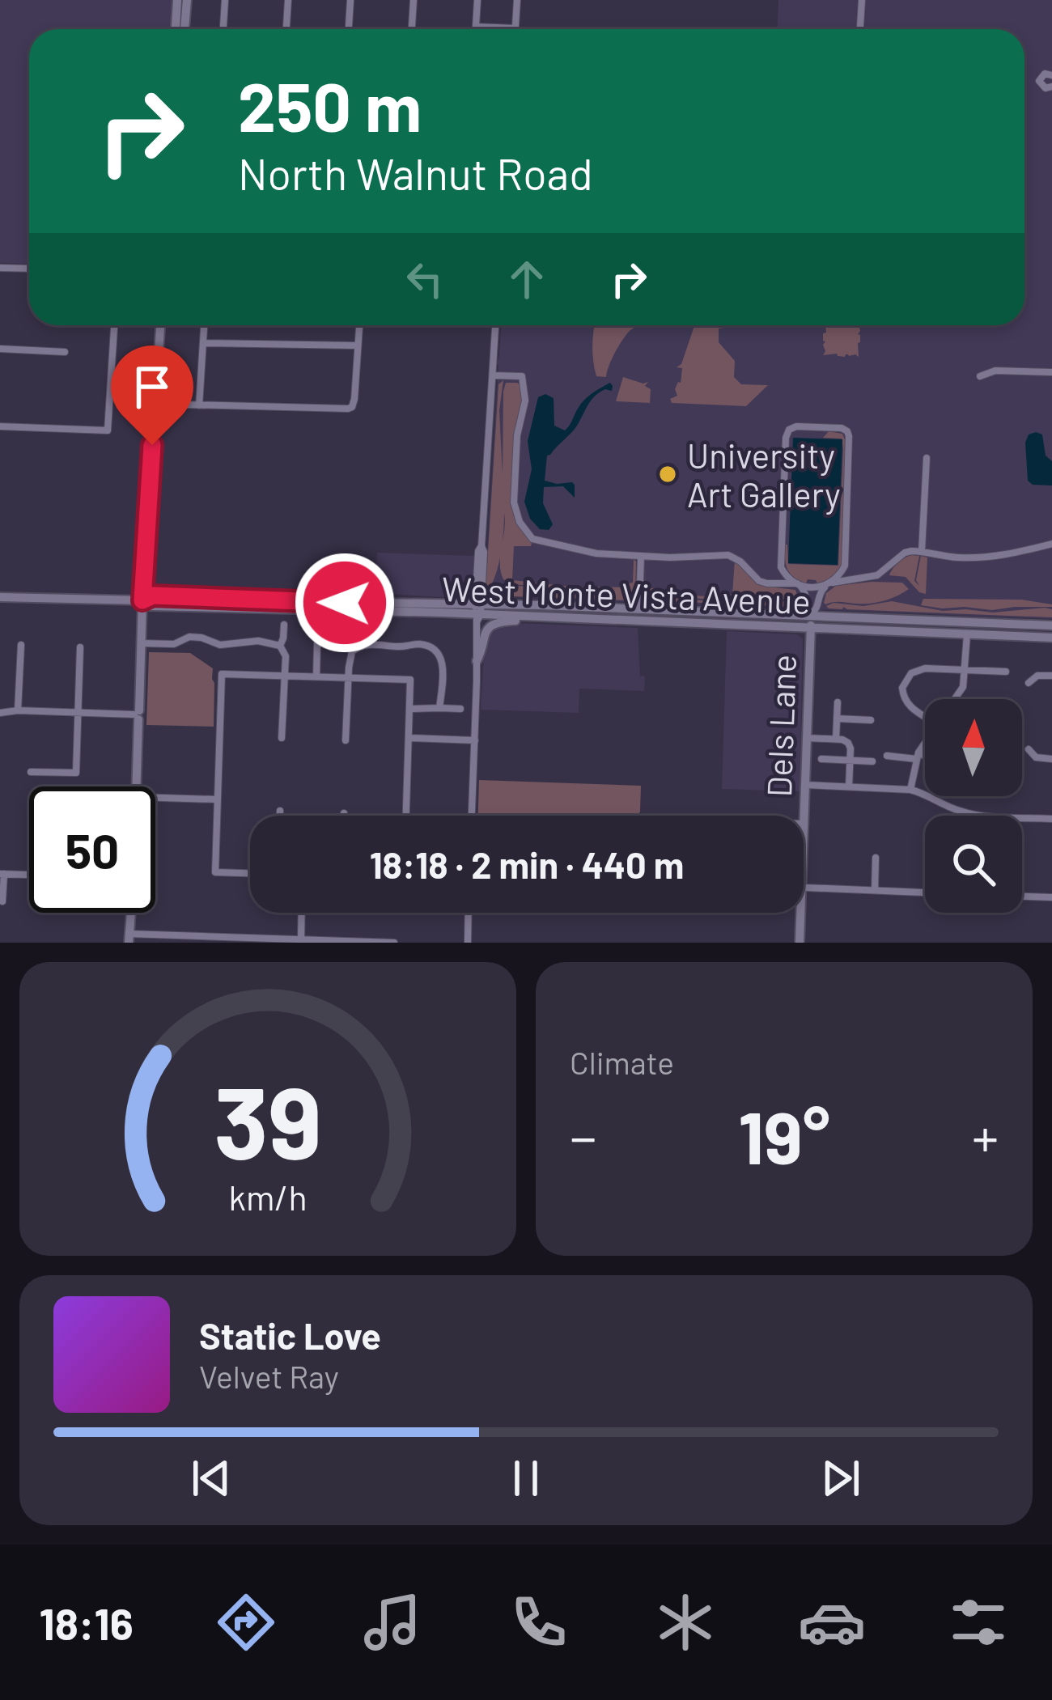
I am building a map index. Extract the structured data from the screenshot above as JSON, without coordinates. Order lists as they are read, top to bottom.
{
  "streets": {
    "main road": ["West Monte Vista Avenue", "Dels Lane"]
  },
  "crossings": [
    ["West Monte Vista Avenue", "Dels Lane"]
  ],
  "places": ["University Art Gallery"],
  "north": "top",
  "page": {
    "turn": ["250 m", "North Walnut Road"],
    "limit": "50",
    "trip": "18:18 · 2 min · 440 m",
    "tile": "Climate",
    "heat": ["−", "19°", "+"],
    "song": ["Static Love", "Velvet Ray"],
    "tabs": "18:16",
    "gauge": ["39", "km/h"]
  }
}
